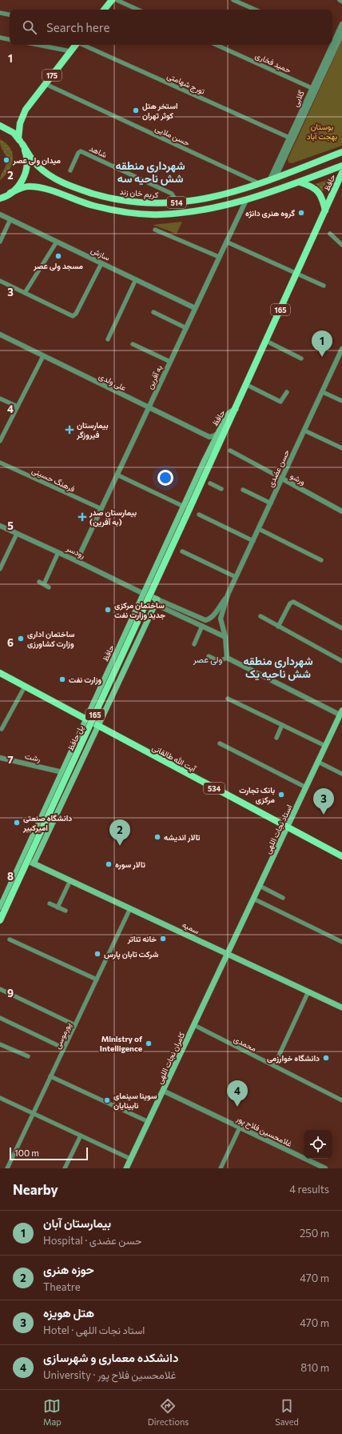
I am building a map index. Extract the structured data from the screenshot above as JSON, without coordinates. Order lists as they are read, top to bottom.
{
  "streets": {
    "main road": [
      "175",
      "حافظ",
      "کریم خان زند",
      "514",
      "165",
      "پل حافظ",
      "آیت الله طالقانی",
      "534",
      "استاد نجات اللهی",
      "سمیه",
      "کامران نجات اللهی"
    ],
    "street": [
      "حمید فخاری",
      "تورج شهامتی",
      "گلابی",
      "حسن ملایی",
      "شاهد",
      "سازش",
      "به آفرین",
      "علی ولدی",
      "حسن عضدی",
      "ورشو",
      "فرهنگ حسینی",
      "رودسر",
      "رشت",
      "پورموسی",
      "محمدی",
      "غلامحسین فلاح‌ پور"
    ]
  },
  "crossings": [
    ["حمید فخاری", "گلابی"],
    ["175", "حسن ملایی"],
    ["175", "کریم خان زند"],
    ["تورج شهامتی", "گلابی"],
    ["گلابی", "کریم خان زند"],
    ["حسن ملایی", "کریم خان زند"],
    ["شاهد", "کریم خان زند"],
    ["حافظ", "علی ولدی"],
    ["حافظ", "رودسر"],
    ["حافظ", "پل حافظ"],
    ["حافظ", "رشت"],
    ["حافظ", "آیت الله طالقانی"],
    ["حافظ", "سمیه"],
    ["514", "به آفرین"],
    ["سازش", "به آفرین"],
    ["به آفرین", "علی ولدی"],
    ["به آفرین", "فرهنگ حسینی"],
    ["به آفرین", "رودسر"],
    ["حسن عضدی", "ورشو"],
    ["آیت الله طالقانی", "استاد نجات اللهی"],
    ["استاد نجات اللهی", "سمیه"],
    ["استاد نجات اللهی", "کامران نجات اللهی"],
    ["سمیه", "پورموسی"],
    ["سمیه", "کامران نجات اللهی"],
    ["محمدی", "کامران نجات اللهی"],
    ["کامران نجات اللهی", "غلامحسین فلاح‌ پور"]
  ],
  "districts": ["شهرداری منطقه شش ناحیه سه", "ولی عصر", "شهرداری منطقه شش ناحیه یک"],
  "parks": ["بوستان بهجت آباد"],
  "places": {
    "other": [
      "استخر هتل کوثر تهران",
      "میدان ولی عصر",
      "گروه هنری دانژه",
      "مسجد ولی عصر",
      "ساختمان مرکزی جدید وزارت نفت",
      "ساختمان اداری وزارت کشاورزی",
      "وزارت نفت",
      "بانک تجارت مرکزی",
      "دانشگاه صنعتی امیرکبیر",
      "تالار اندیشه",
      "تالار سوره",
      "خانه تئاتر",
      "شرکت تابان پارس",
      "Ministry of Intelligence",
      "دانشگاه خوارزمی",
      "سوینا سینمای نابینایان"
    ],
    "health": ["بیمارستان فیروزگر", "بیمارستان صدر (به آفرین)"]
  },
  "scale_bar": "100 m",
  "page": {
    "search": "Search here",
    "pins": [
      "1",
      "3",
      "2",
      "4"
    ],
    "scale": "100 m",
    "heading": ["Nearby", "4 results"],
    "list": [
      {
        "mark": "1",
        "name": "بیمارستان آبان",
        "note": "Hospital · حسن عضدی",
        "value": "250 m"
      },
      {
        "mark": "2",
        "name": "حوزه هنری",
        "note": "Theatre",
        "value": "470 m"
      },
      {
        "mark": "3",
        "name": "هتل هویزه",
        "note": "Hotel · استاد نجات اللهی",
        "value": "470 m"
      },
      {
        "mark": "4",
        "name": "دانشکده معماری و شهرسازی",
        "note": "University · غلامحسین فلاح‌ پور",
        "value": "810 m"
      }
    ],
    "nav": ["Map", "Directions", "Saved"]
  },
  "grid": {
    "rows": [
      "1",
      "2",
      "3",
      "4",
      "5",
      "6",
      "7",
      "8",
      "9"
    ]
  }
}
